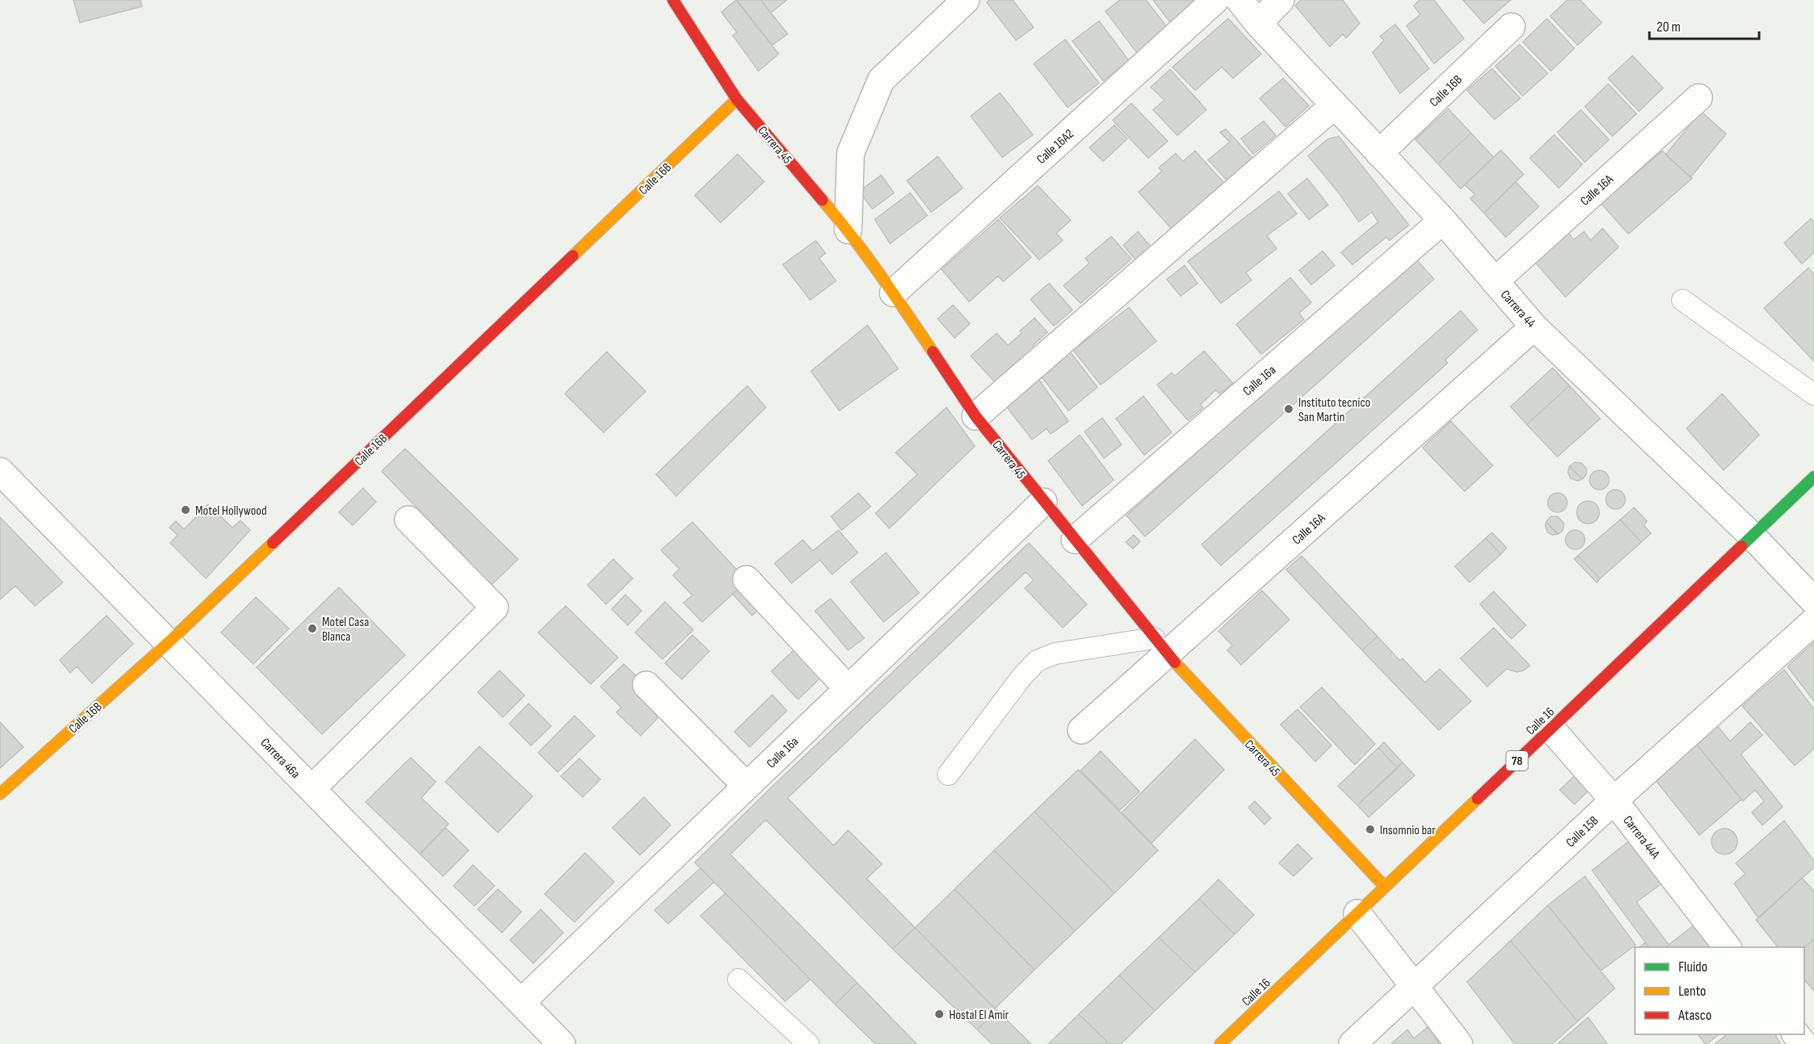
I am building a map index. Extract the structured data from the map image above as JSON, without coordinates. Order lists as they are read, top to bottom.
{
  "streets": {
    "main road": [
      "Calle 16B",
      "Carrera 45",
      "Calle 16",
      "78"
    ],
    "street": [
      "Calle 16A2",
      "Calle 16A",
      "Carrera 44",
      "Calle 16a",
      "Carrera 46a",
      "Calle 15B",
      "Carrera 44A"
    ]
  },
  "crossings": [
    ["Calle 16B", "Carrera 45"],
    ["Calle 16B", "Carrera 44"],
    ["Calle 16B", "Carrera 46a"],
    ["Carrera 45", "Calle 16A2"],
    ["Carrera 45", "Calle 16A"],
    ["Carrera 45", "Calle 16a"],
    ["Carrera 45", "Calle 16"],
    ["Calle 16A", "Carrera 44"],
    ["Carrera 44", "Calle 16a"],
    ["Carrera 44", "Calle 16"],
    ["Calle 16a", "Carrera 46a"],
    ["Calle 16", "Carrera 44A"],
    ["Calle 15B", "Carrera 44A"]
  ],
  "places": [
    "Instituto tecnico San Martin",
    "Motel Hollywood",
    "Motel Casa Blanca",
    "Insomnio bar",
    "Hostal El Amir"
  ],
  "legend": ["Fluido", "Lento", "Atasco"],
  "scale_bar": "20 m"
}
